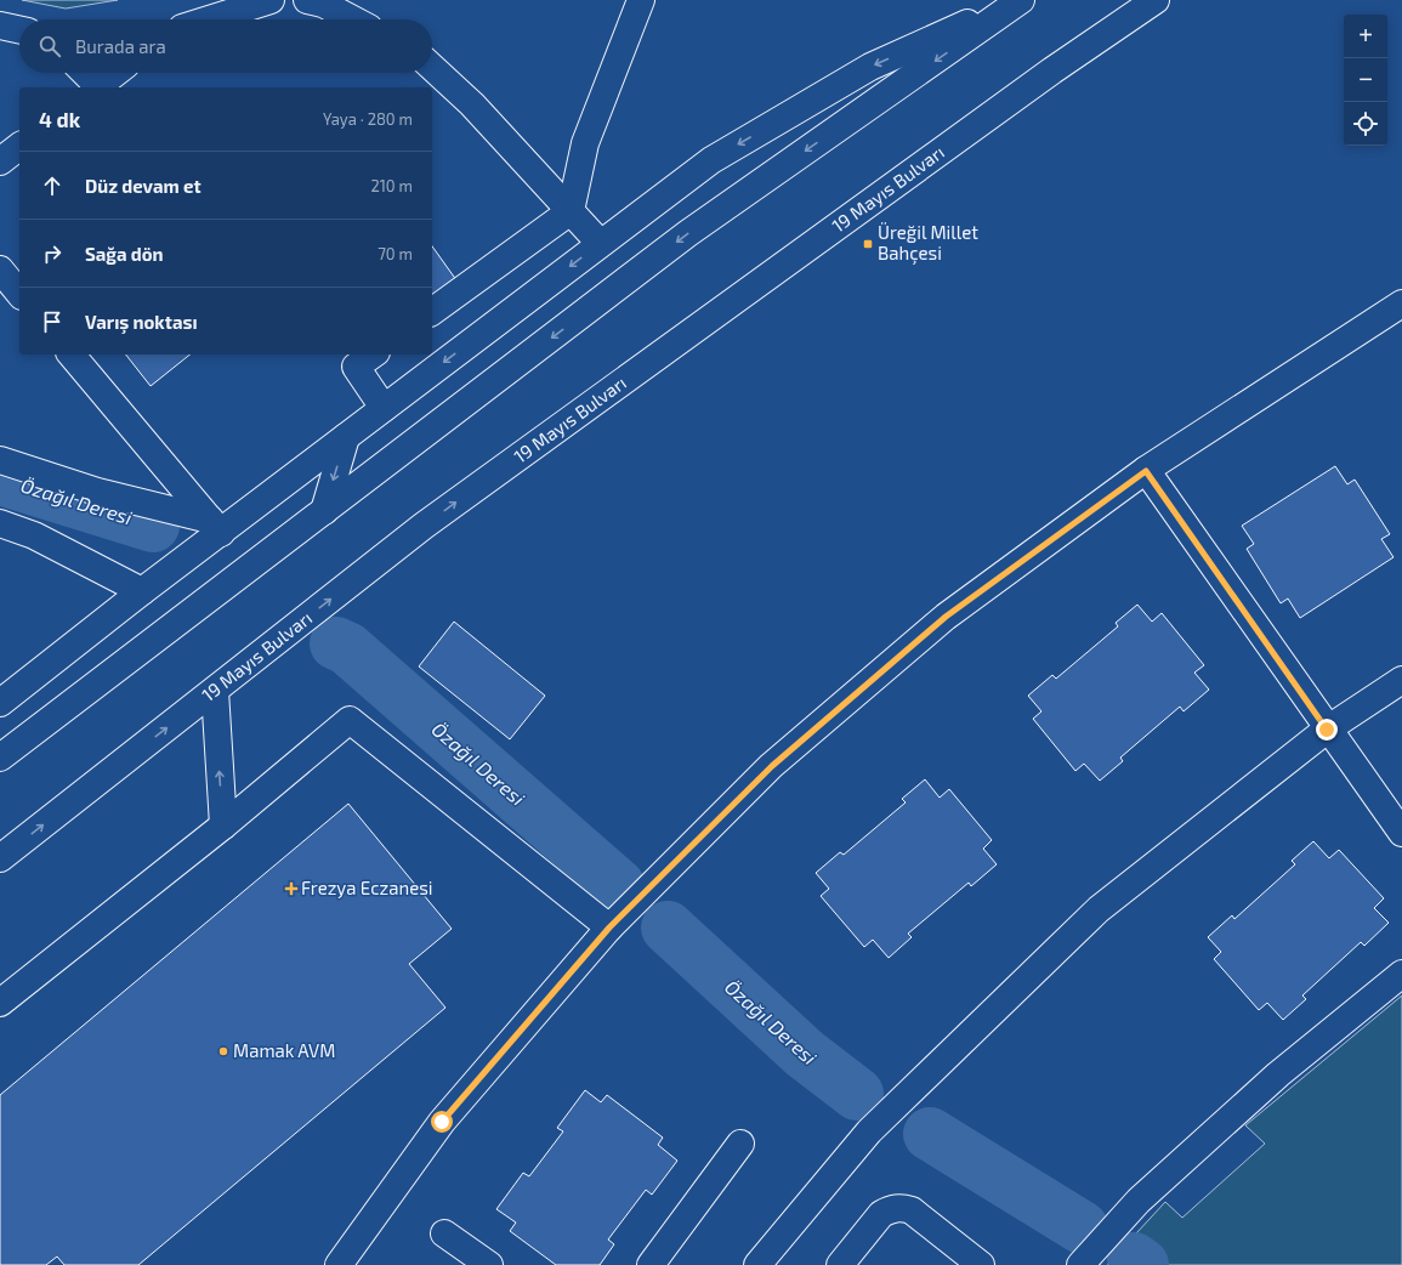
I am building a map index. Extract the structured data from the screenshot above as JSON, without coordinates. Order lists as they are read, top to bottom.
{
  "streets": {
    "main road": ["19 Mayıs Bulvarı"]
  },
  "water": ["Özağıl Deresi"],
  "places": {
    "transit": ["Üreğil Millet Bahçesi"],
    "health": ["Frezya Eczanesi"],
    "other": ["Mamak AVM"]
  },
  "page": {
    "map_buttons": ["+", "−"],
    "search": "Burada ara",
    "heading": ["4 dk", "Yaya · 280 m"],
    "list": [
      ["Düz devam et", "210 m"],
      ["Sağa dön", "70 m"],
      "Varış noktası"
    ]
  }
}
